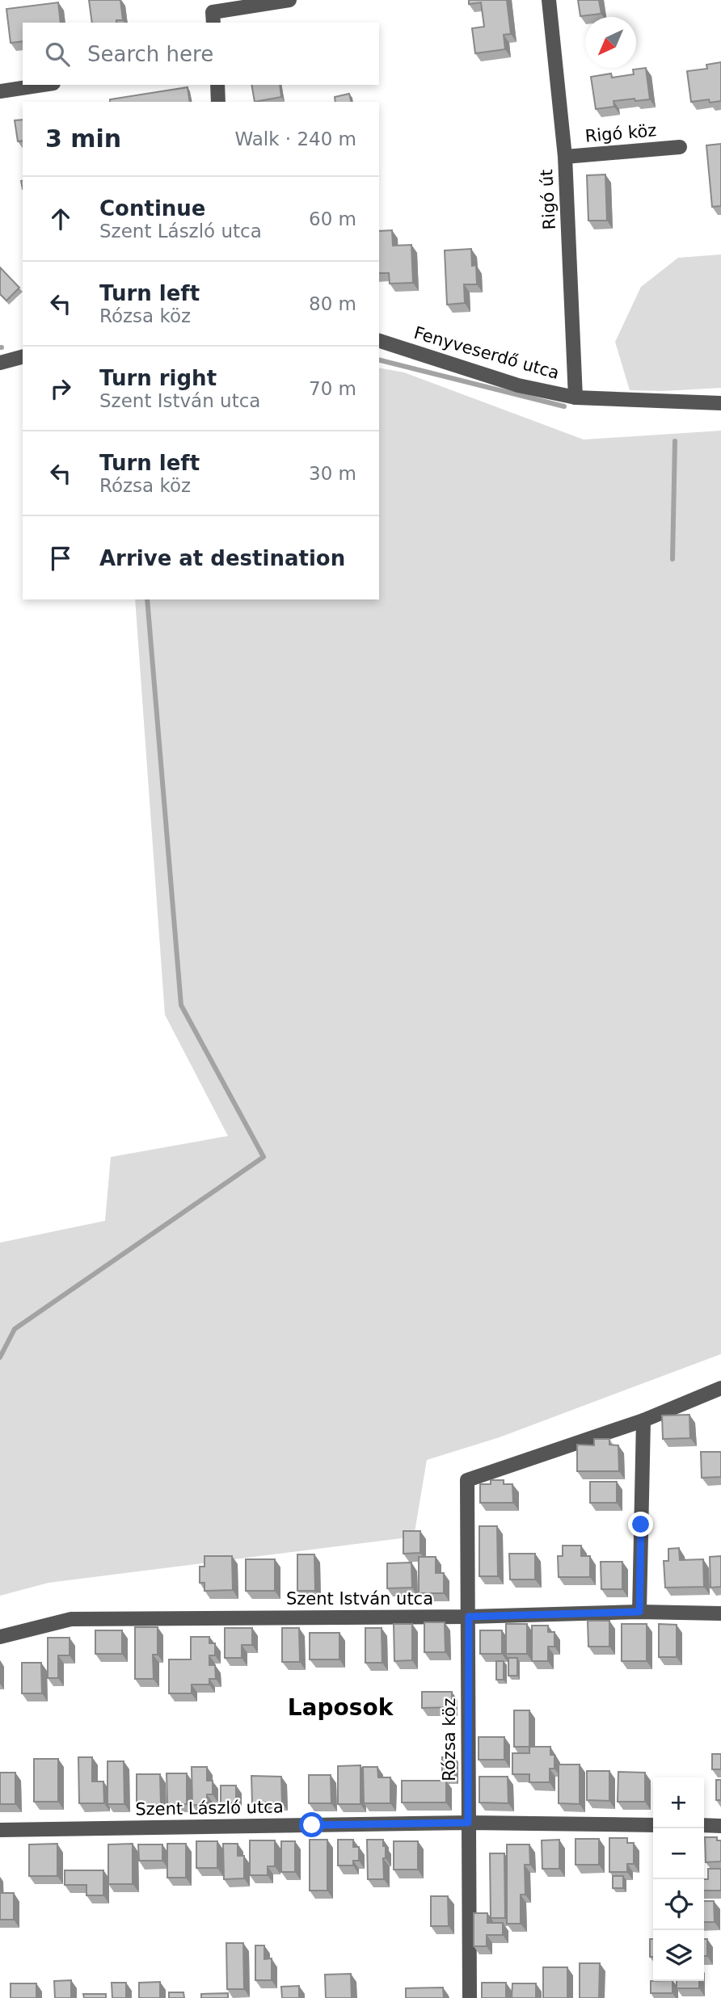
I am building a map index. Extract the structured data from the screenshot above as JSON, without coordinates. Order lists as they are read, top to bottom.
{
  "streets": {
    "street": [
      "Rigó köz",
      "Rigó út",
      "Fenyveserdő utca",
      "Szent István utca",
      "Rózsa köz",
      "Szent László utca"
    ]
  },
  "crossings": [
    ["Rigó köz", "Rigó út"],
    ["Rigó út", "Fenyveserdő utca"],
    ["Szent István utca", "Rózsa köz"],
    ["Rózsa köz", "Szent László utca"]
  ],
  "districts": ["Laposok"],
  "north": "bottom left",
  "page": {
    "search": "Search here",
    "heading": ["3 min", "Walk · 240 m"],
    "list": [
      ["Continue", "Szent László utca", "60 m"],
      ["Turn left", "Rózsa köz", "80 m"],
      ["Turn right", "Szent István utca", "70 m"],
      ["Turn left", "Rózsa köz", "30 m"],
      "Arrive at destination"
    ],
    "map_buttons": ["+", "−"]
  }
}
